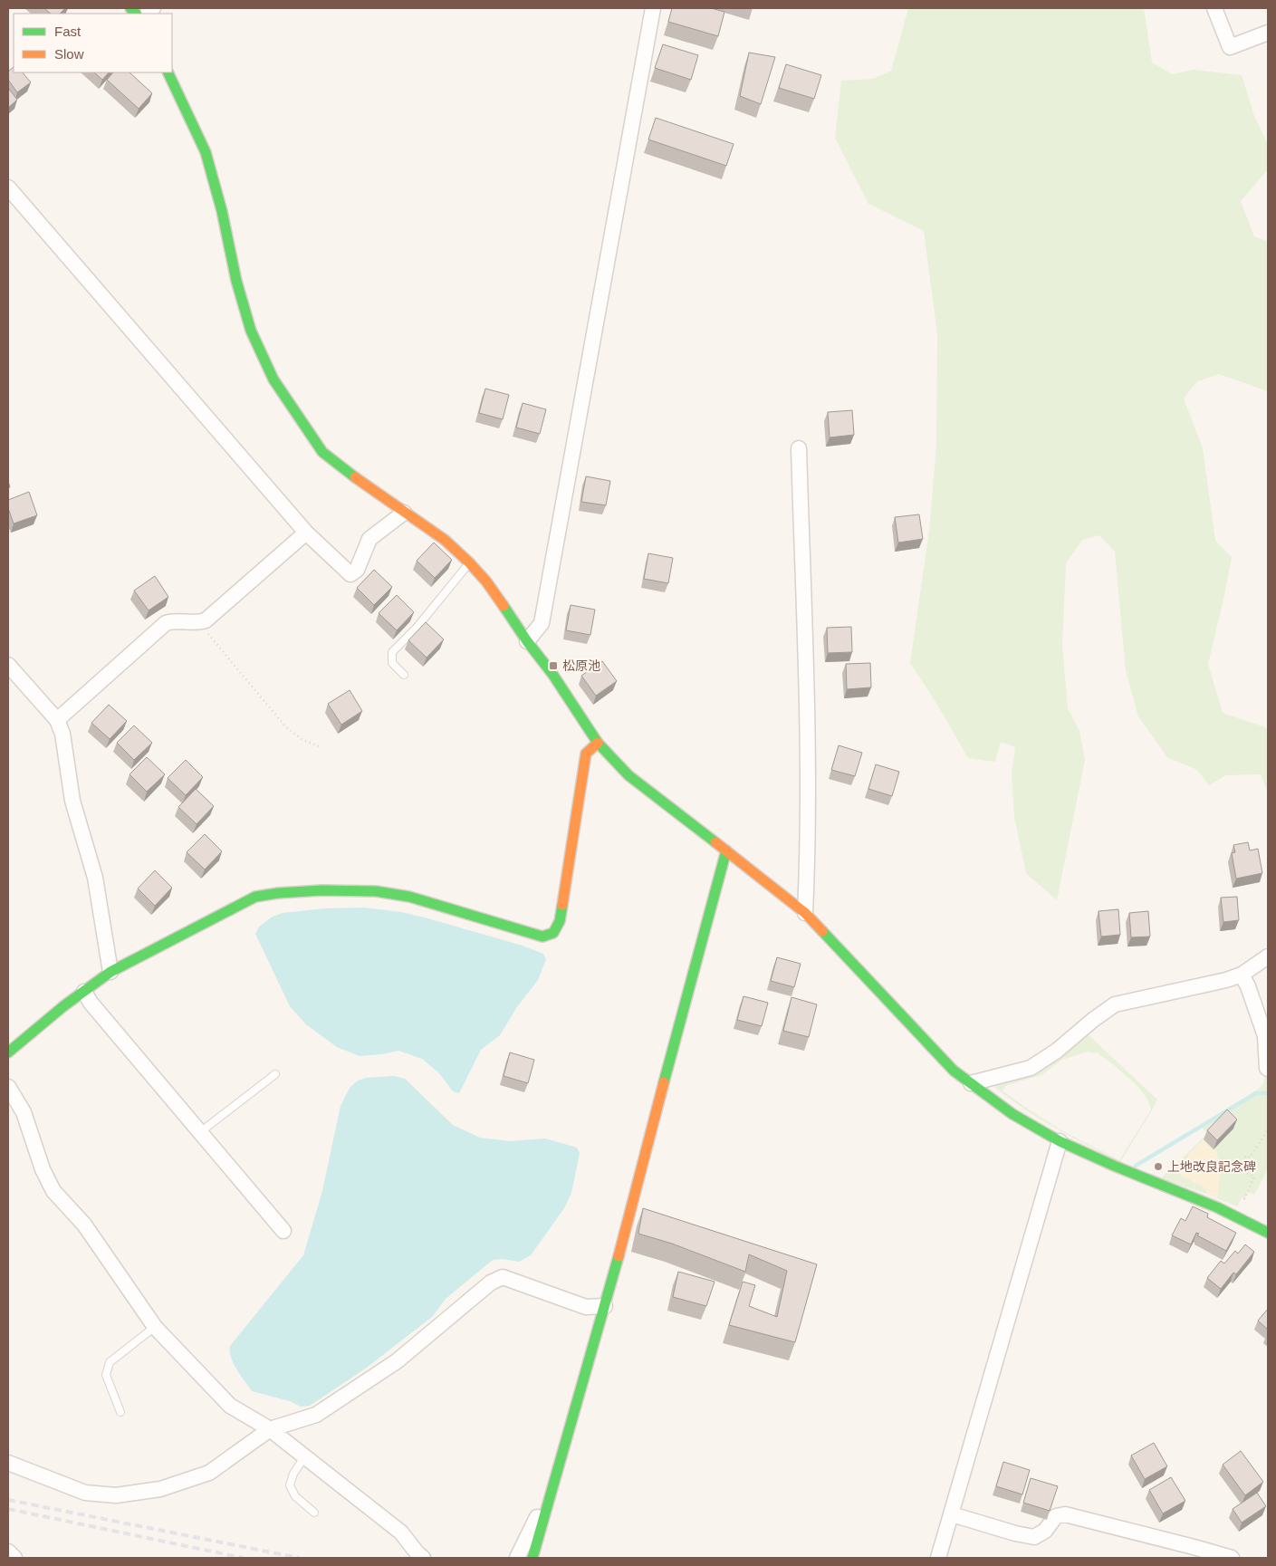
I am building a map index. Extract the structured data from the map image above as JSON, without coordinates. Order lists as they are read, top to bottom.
{
  "places": {
    "transit": ["松原池"],
    "other": ["上地改良記念碑"]
  },
  "legend": ["Fast", "Slow"]
}
